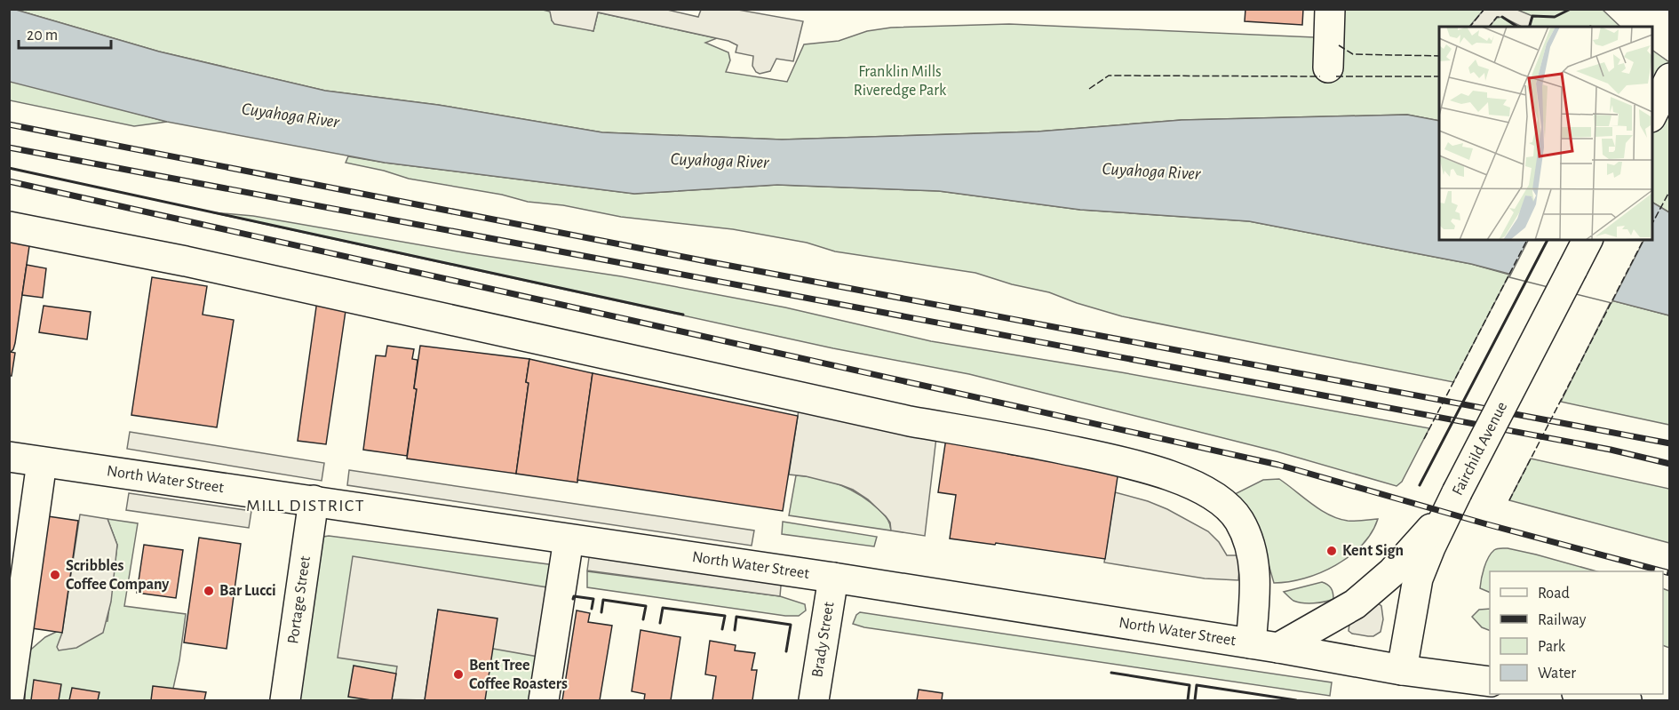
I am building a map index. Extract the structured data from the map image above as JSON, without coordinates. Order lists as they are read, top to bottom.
{
  "streets": {
    "main road": [
      "Fairchild Avenue",
      "North Water Street",
      "Portage Street",
      "Brady Street"
    ]
  },
  "crossings": [
    ["Fairchild Avenue", "North Water Street"],
    ["North Water Street", "Portage Street"],
    ["North Water Street", "Brady Street"]
  ],
  "districts": ["MILL DISTRICT"],
  "water": ["Cuyahoga River"],
  "parks": ["Franklin Mills Riveredge Park"],
  "places": [
    "Kent Sign",
    "Scribbles Coffee Company",
    "Bar Lucci",
    "Bent Tree Coffee Roasters"
  ],
  "legend": [
    "Road",
    "Railway",
    "Park",
    "Water"
  ],
  "scale_bar": "20 m"
}
